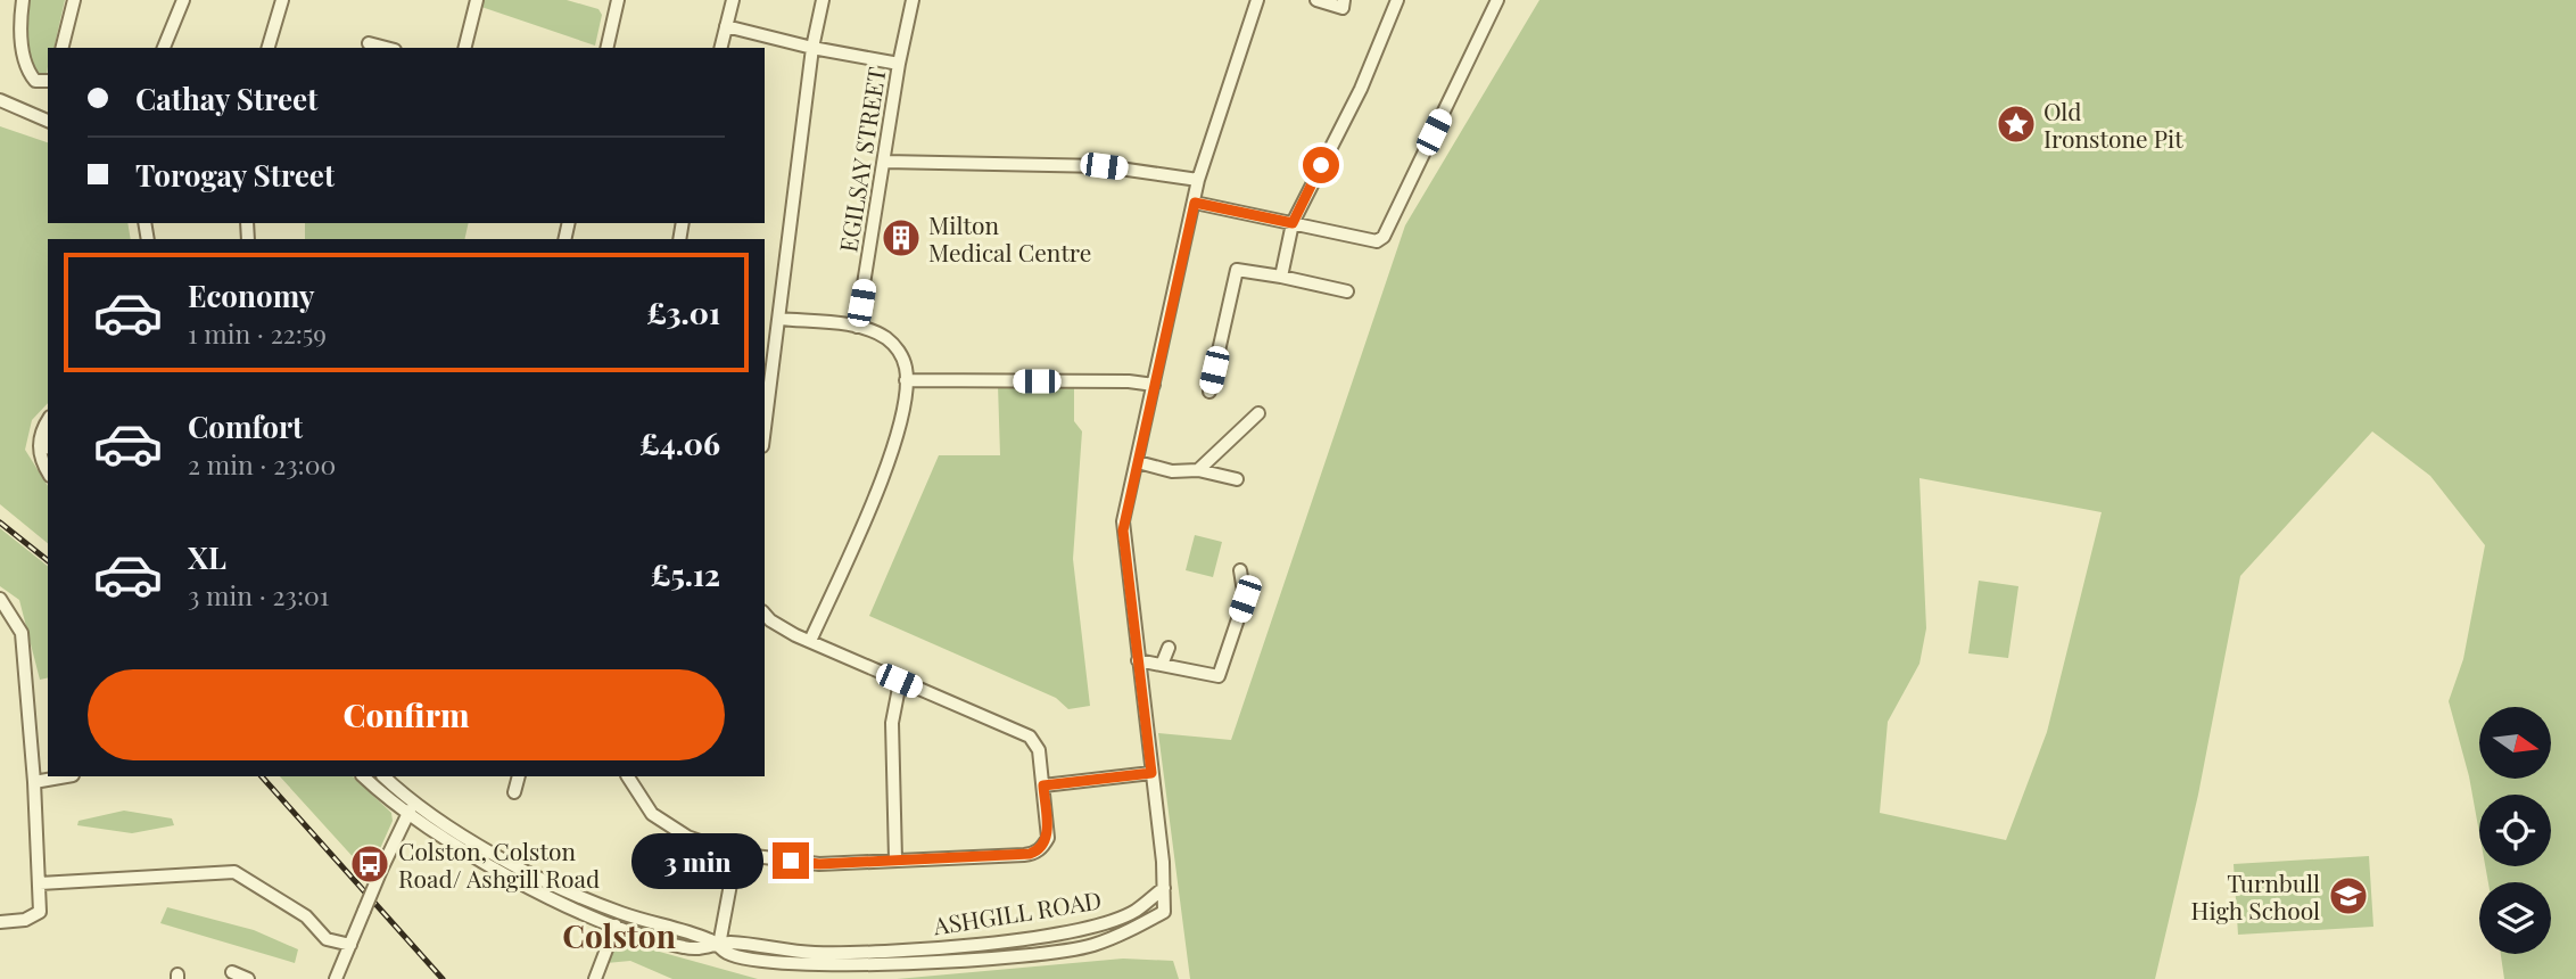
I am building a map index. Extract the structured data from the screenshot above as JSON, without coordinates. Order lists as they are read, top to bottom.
{
  "streets": {
    "street": ["EGILSAY STREET", "ASHGILL ROAD"]
  },
  "districts": ["Colston"],
  "places": {
    "place": ["Old Ironstone Pit"],
    "building": ["Milton Medical Centre"],
    "bus stop": ["Colston, Colston Road/ Ashgill Road"],
    "school or university": ["Turnbull High School"]
  },
  "north": "right",
  "page": {
    "banner": ["Cathay Street", "Torogay Street"],
    "list": [
      {
        "name": "Economy",
        "note": "1 min · 22:59",
        "value": "£3.01"
      },
      {
        "name": "Comfort",
        "note": "2 min · 23:00",
        "value": "£4.06"
      },
      {
        "name": "XL",
        "note": "3 min · 23:01",
        "value": "£5.12"
      }
    ],
    "buttons": "Confirm",
    "bubble": "3 min"
  }
}
